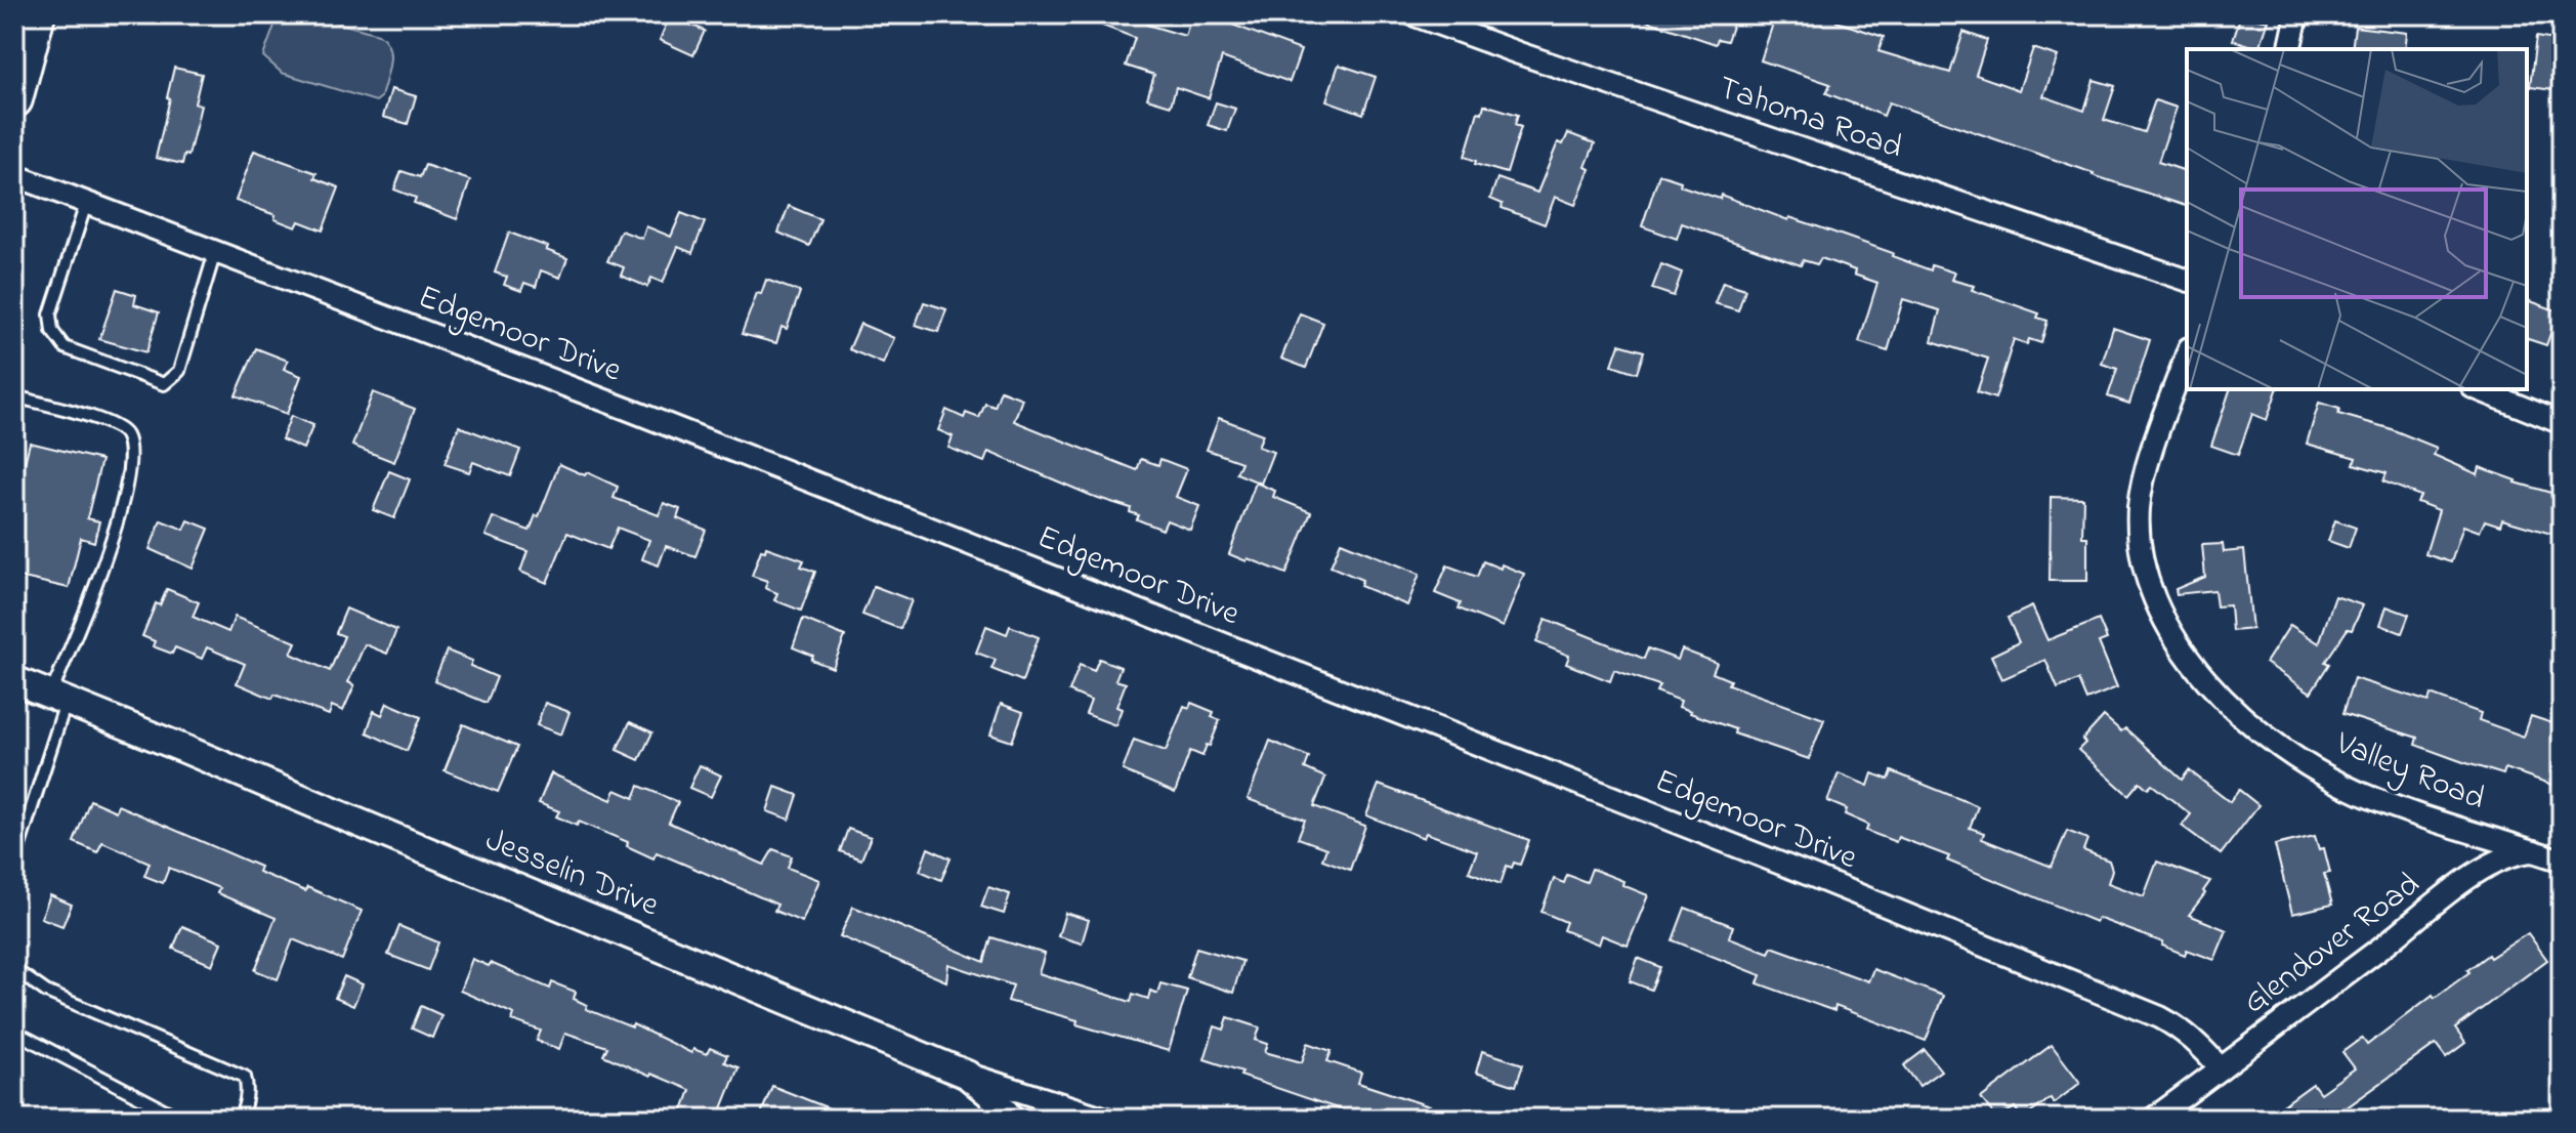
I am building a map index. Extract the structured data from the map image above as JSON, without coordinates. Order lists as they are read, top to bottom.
{
  "streets": {
    "street": [
      "Tahoma Road",
      "Edgemoor Drive",
      "Valley Road",
      "Jesselin Drive",
      "Glendover Road"
    ]
  },
  "crossings": [
    ["Edgemoor Drive", "Glendover Road"],
    ["Valley Road", "Glendover Road"]
  ]
}
